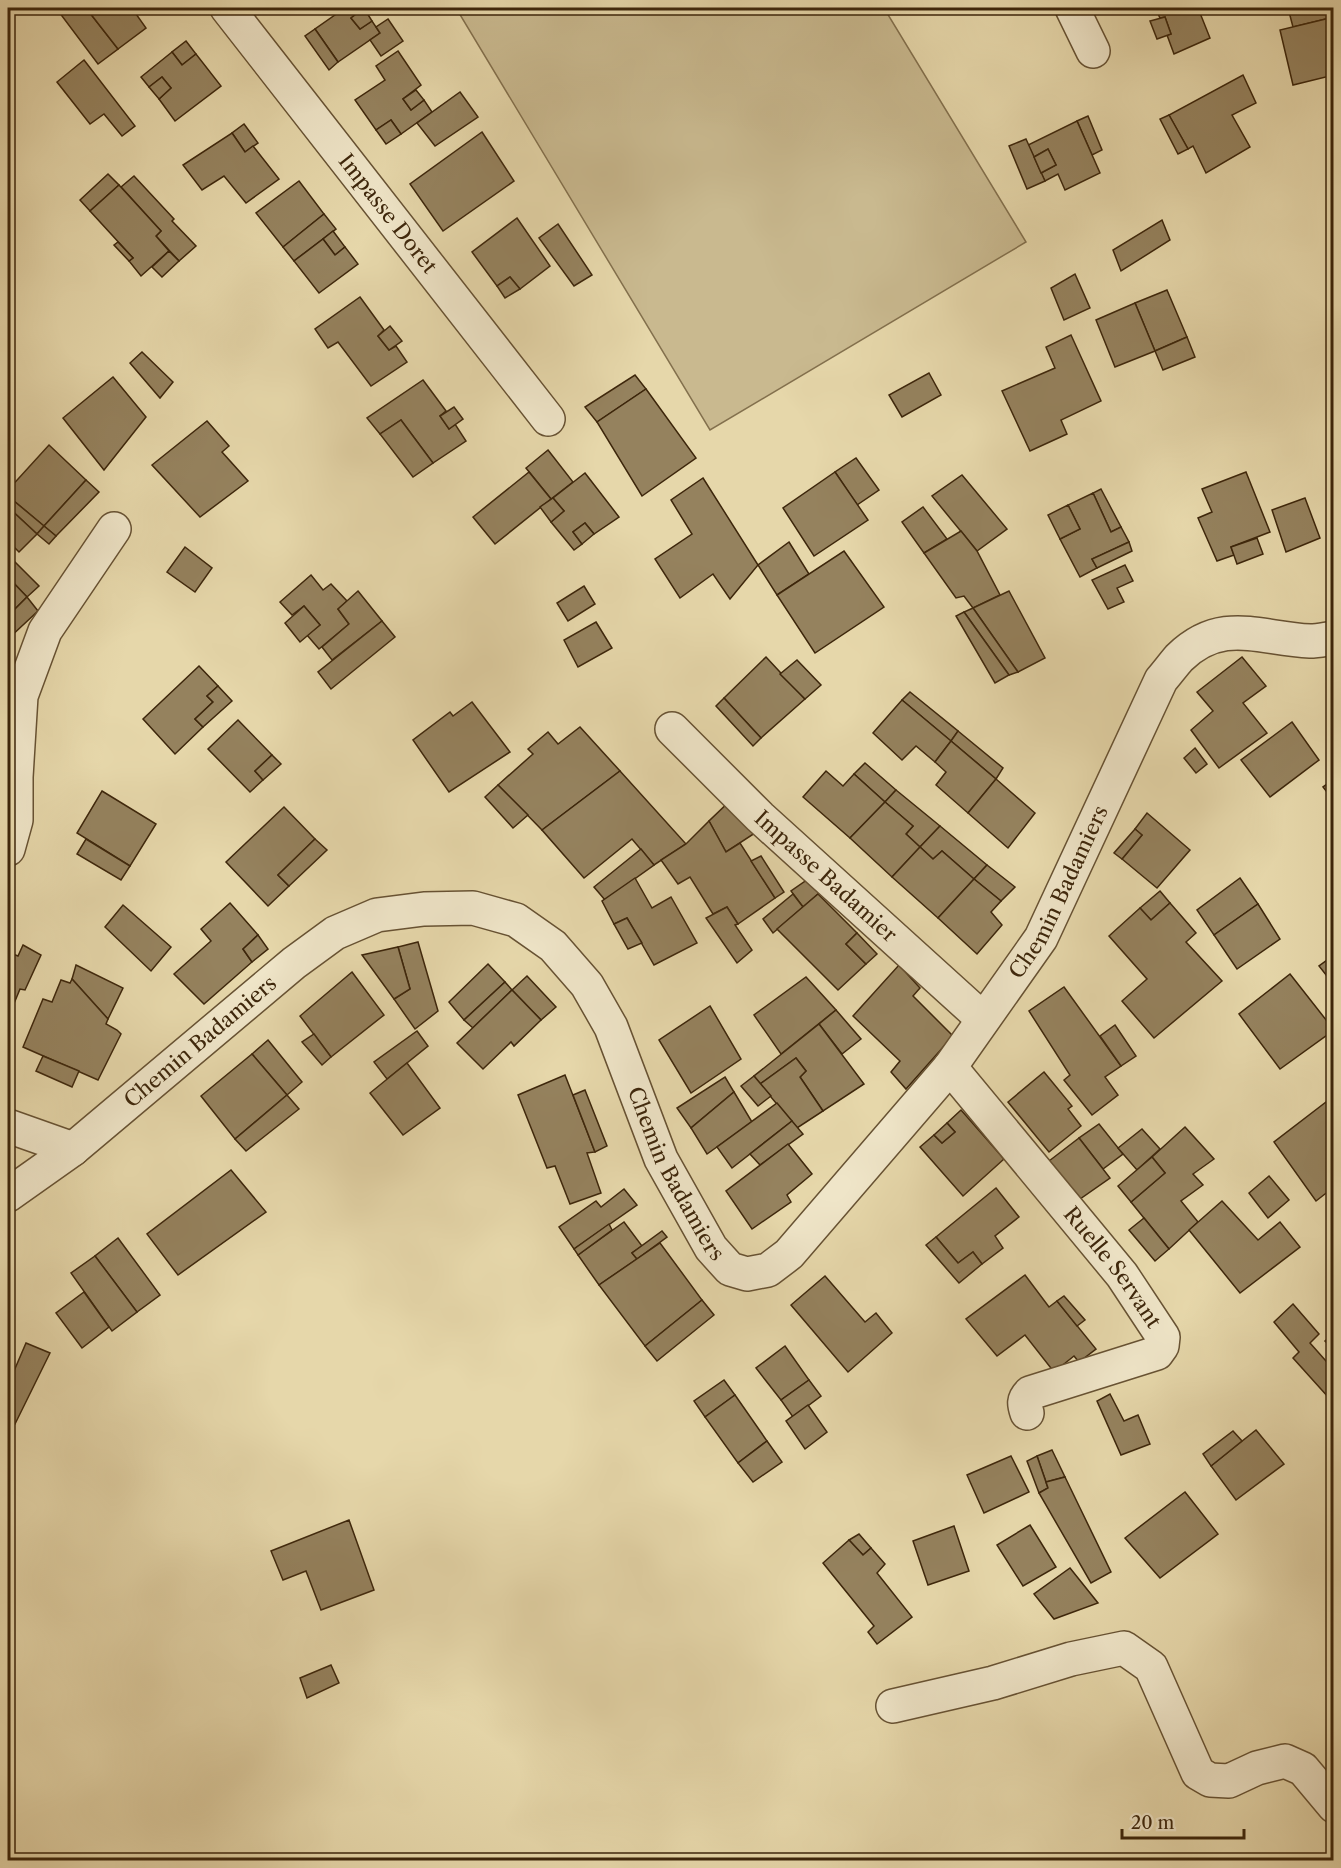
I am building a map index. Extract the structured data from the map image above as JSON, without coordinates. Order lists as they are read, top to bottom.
{
  "streets": {
    "street": [
      "Impasse Doret",
      "Impasse Badamier",
      "Chemin Badamiers",
      "Ruelle Servant"
    ]
  },
  "crossings": [
    ["Impasse Badamier", "Chemin Badamiers"],
    ["Chemin Badamiers", "Ruelle Servant"]
  ],
  "scale_bar": "20 m"
}
